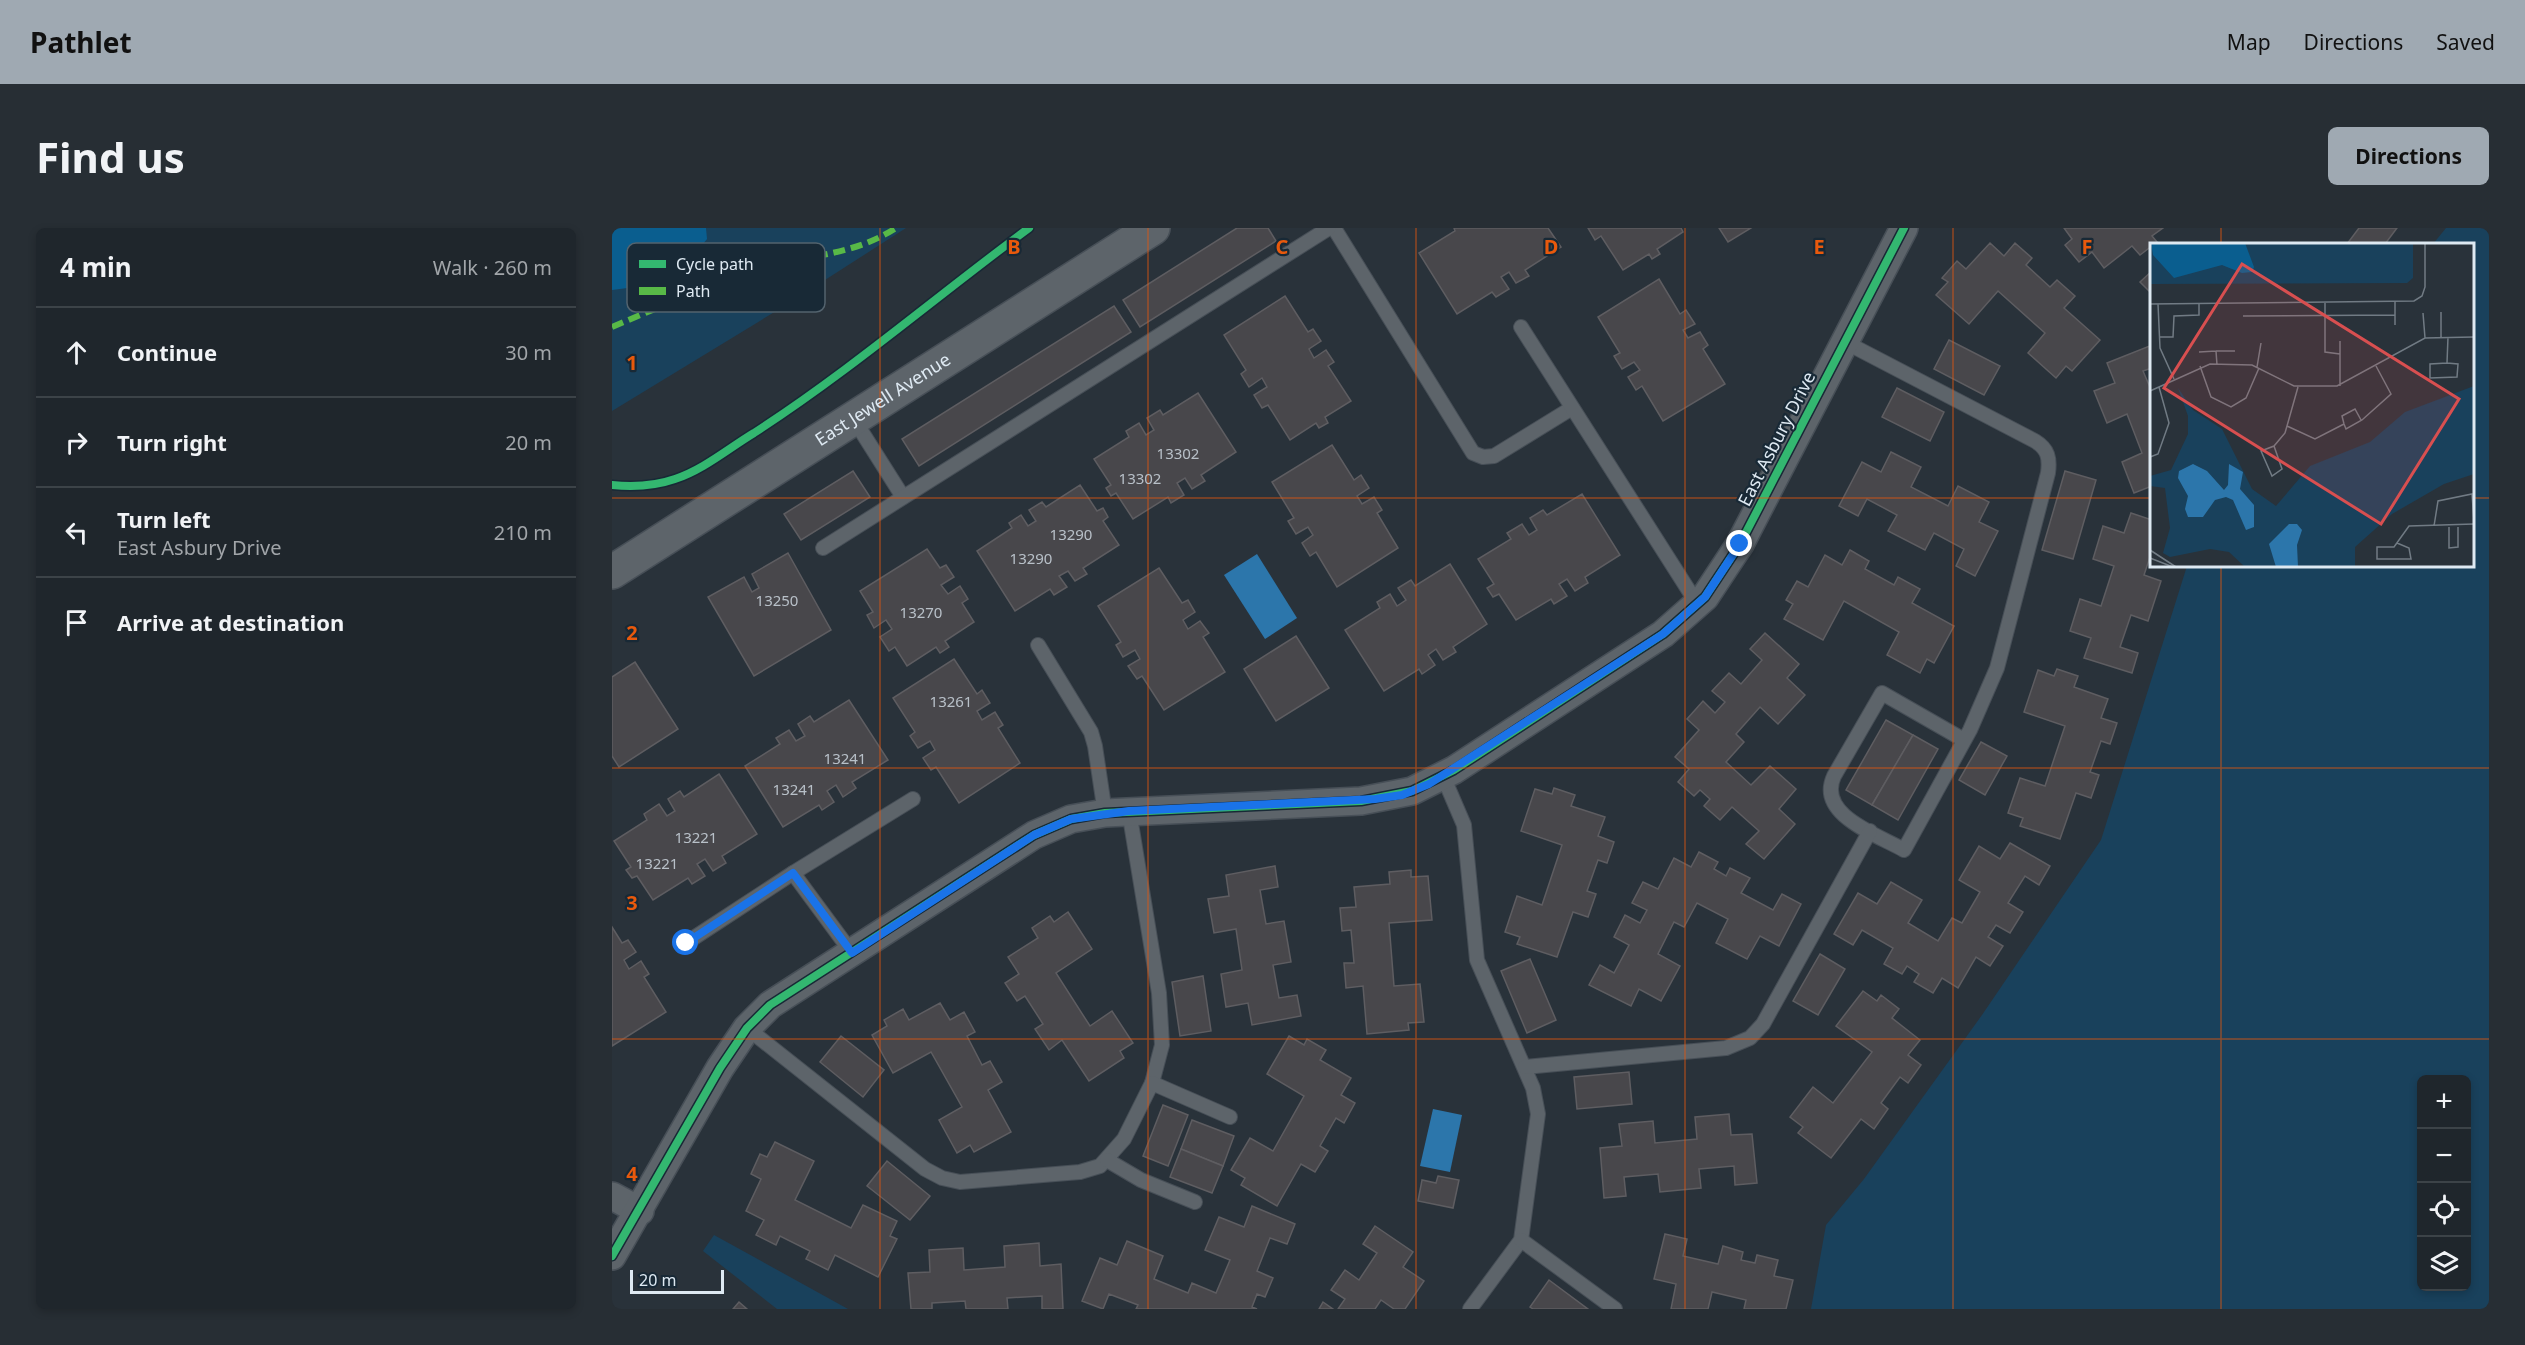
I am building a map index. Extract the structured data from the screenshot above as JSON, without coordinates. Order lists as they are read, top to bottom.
{
  "streets": {
    "street": ["East Jewell Avenue", "East Asbury Drive"]
  },
  "house_numbers": [
    "13302",
    "13302",
    "13290",
    "13290",
    "13250",
    "13270",
    "13261",
    "13241",
    "13241",
    "13221",
    "13221"
  ],
  "legend": ["Cycle path", "Path"],
  "scale_bar": "20 m",
  "page": {
    "header": "Pathlet",
    "nav": ["Map", "Directions", "Saved"],
    "buttons": "Directions",
    "title": "Find us",
    "heading": ["4 min", "Walk · 260 m"],
    "list": [
      ["Continue", "30 m"],
      ["Turn right", "20 m"],
      ["Turn left", "East Asbury Drive", "210 m"],
      "Arrive at destination"
    ],
    "map_buttons": ["+", "−"],
    "scale": "20 m"
  },
  "grid": {
    "columns": [
      "B",
      "C",
      "D",
      "E",
      "F"
    ],
    "rows": [
      "1",
      "2",
      "3",
      "4"
    ]
  }
}
